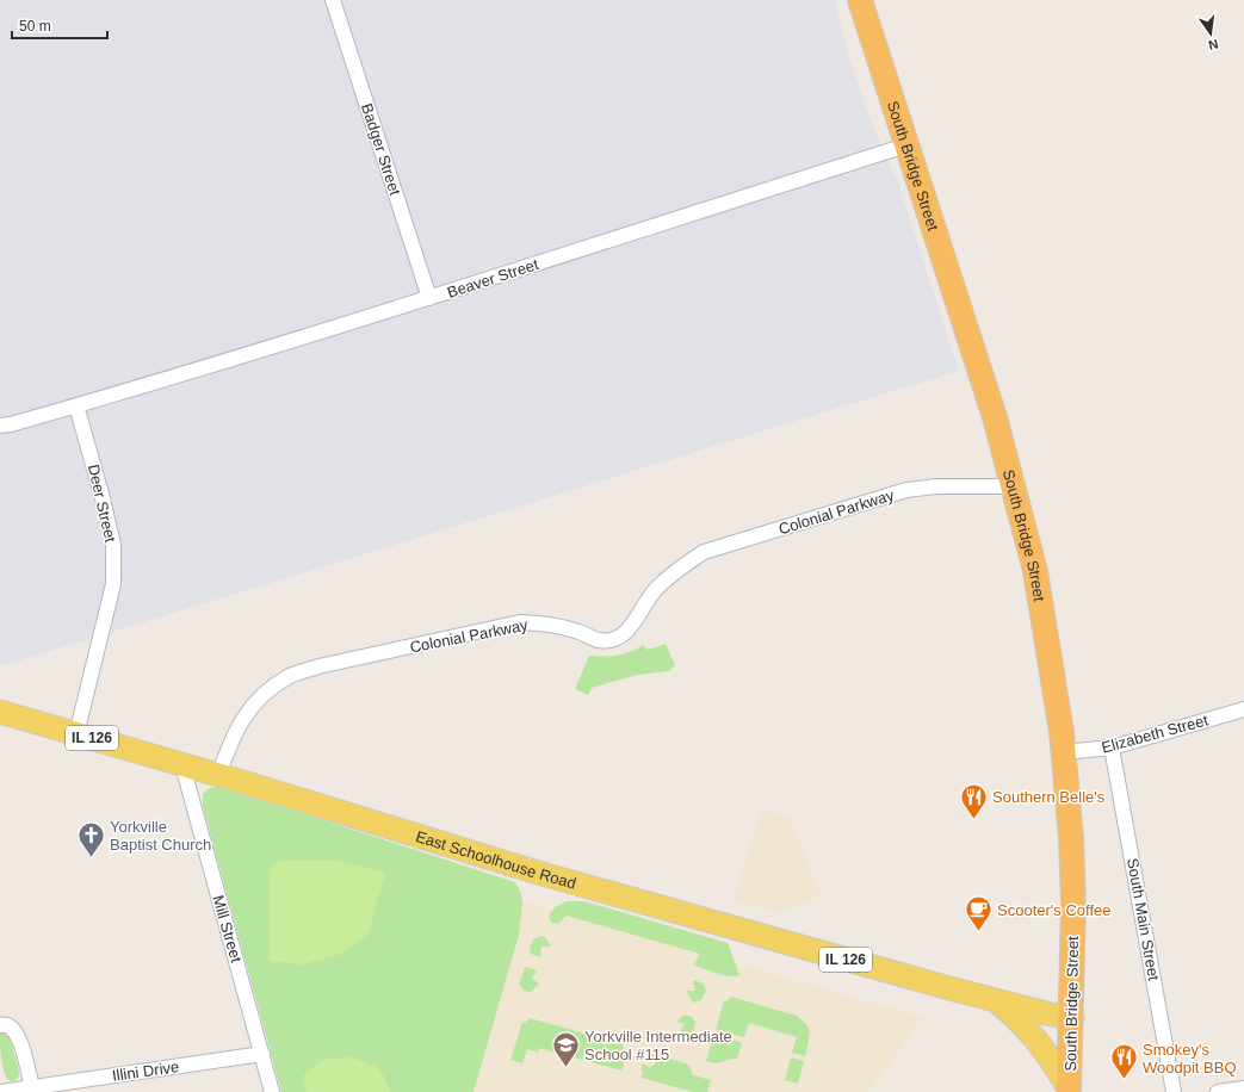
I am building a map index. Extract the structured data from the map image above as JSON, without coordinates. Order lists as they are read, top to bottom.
{
  "streets": {
    "highway": ["South Bridge Street"],
    "main road": ["IL 126", "East Schoolhouse Road"],
    "street": [
      "Badger Street",
      "Beaver Street",
      "Deer Street",
      "Colonial Parkway",
      "Elizabeth Street",
      "South Main Street",
      "Mill Street",
      "Illini Drive"
    ]
  },
  "crossings": [
    ["Badger Street", "Beaver Street"],
    ["South Bridge Street", "Beaver Street"],
    ["South Bridge Street", "Colonial Parkway"],
    ["South Bridge Street", "Elizabeth Street"],
    ["South Bridge Street", "East Schoolhouse Road"],
    ["Beaver Street", "Deer Street"],
    ["Deer Street", "East Schoolhouse Road"],
    ["Colonial Parkway", "East Schoolhouse Road"],
    ["Elizabeth Street", "South Main Street"],
    ["East Schoolhouse Road", "Mill Street"],
    ["Mill Street", "Illini Drive"]
  ],
  "places": {
    "restaurant": ["Southern Belle's", "Smokey's Woodpit BBQ"],
    "church": ["Yorkville Baptist Church"],
    "cafe": ["Scooter's Coffee"],
    "school or university": ["Yorkville Intermediate School #115"]
  },
  "scale_bar": "50 m",
  "north": "bottom"
}
